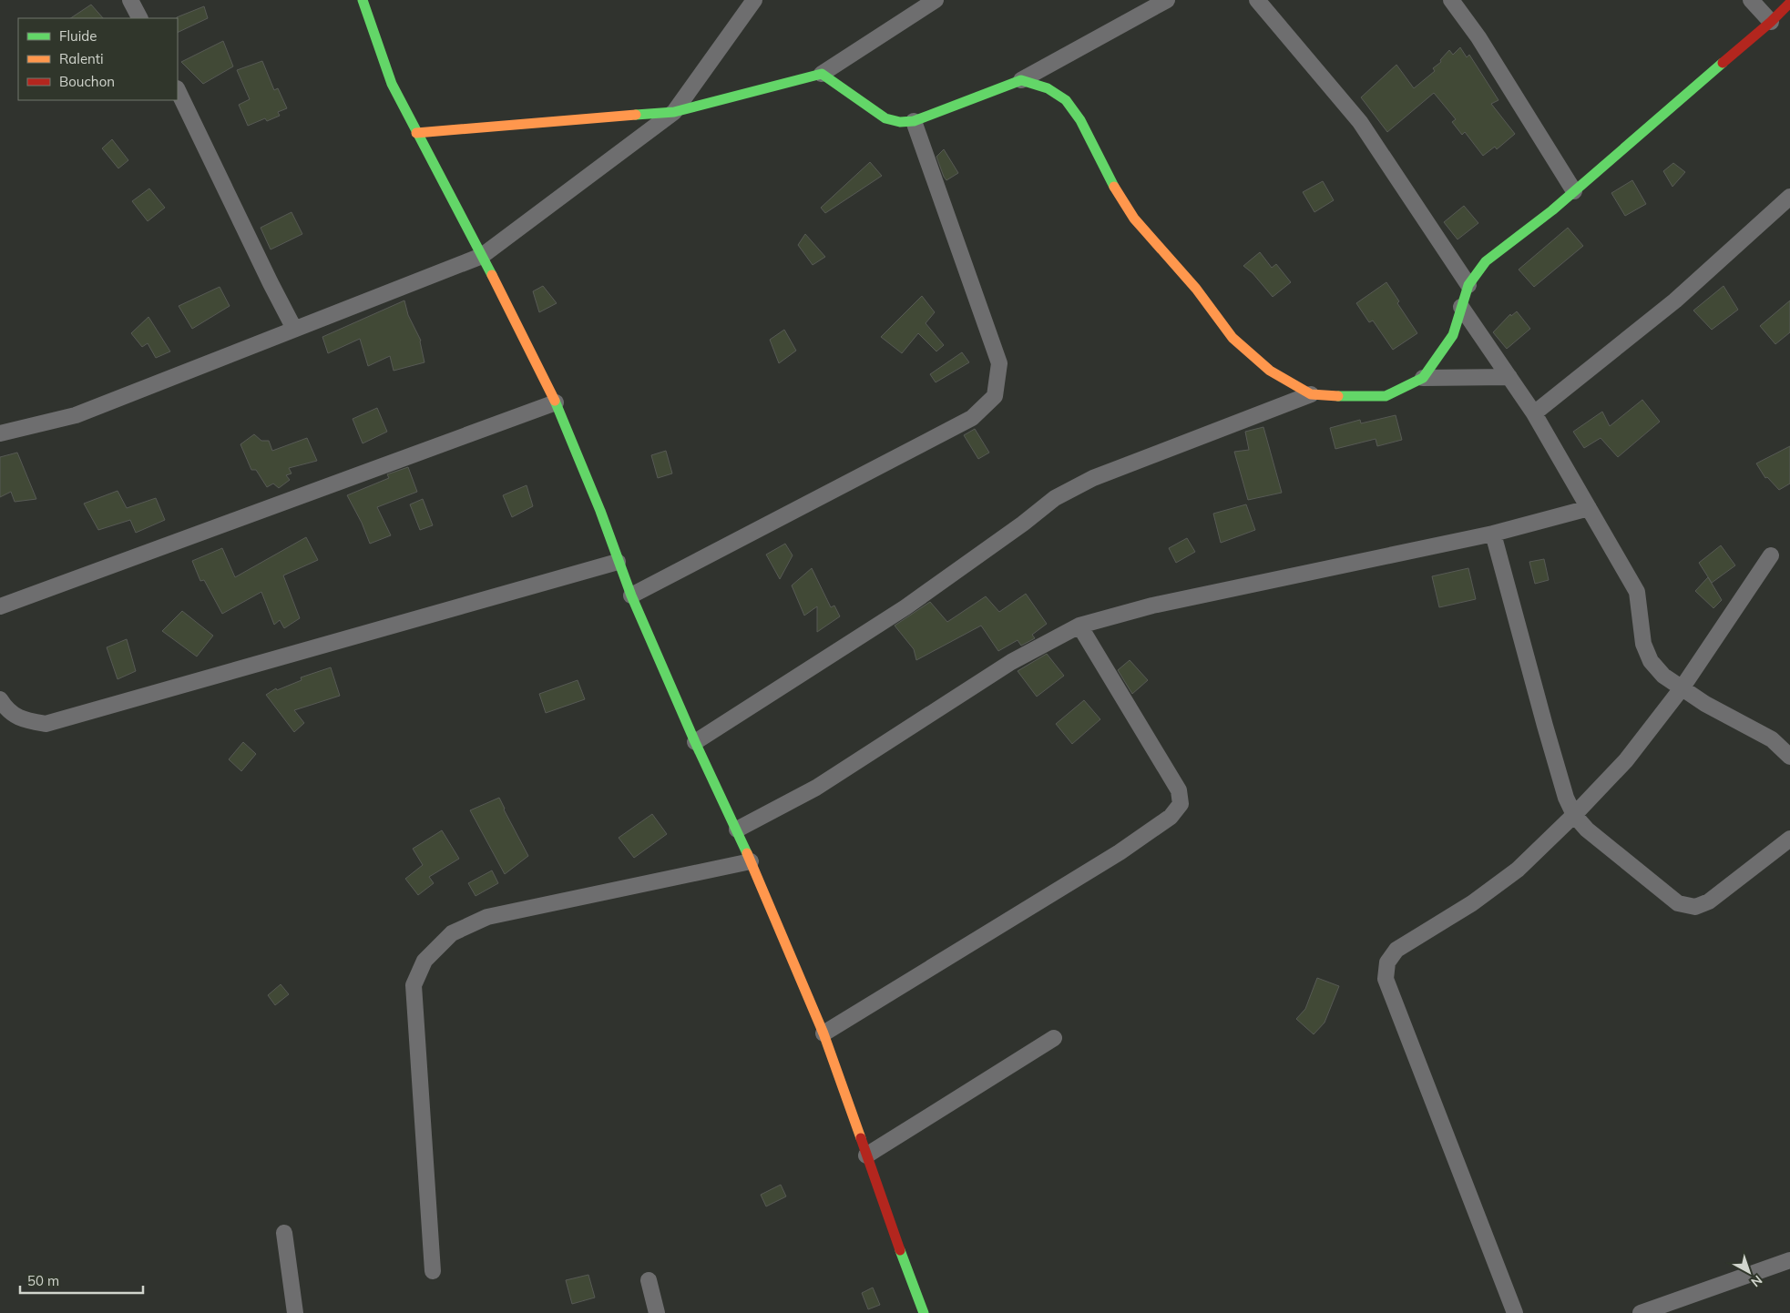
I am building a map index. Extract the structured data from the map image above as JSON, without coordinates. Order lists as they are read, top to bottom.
{
  "legend": ["Fluide", "Ralenti", "Bouchon"],
  "scale_bar": "50 m",
  "north": "bottom right"
}
